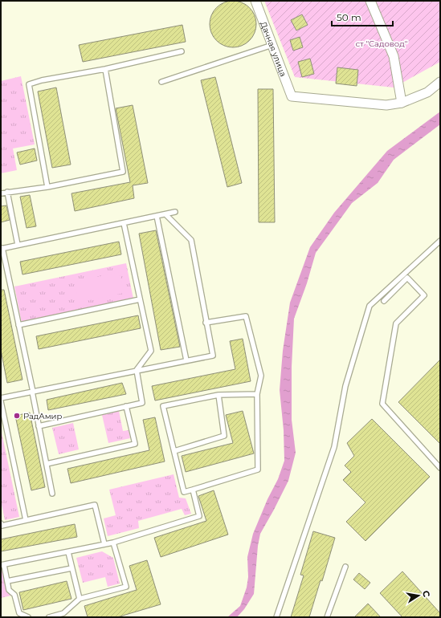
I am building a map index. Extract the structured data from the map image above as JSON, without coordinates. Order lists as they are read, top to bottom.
{
  "streets": {
    "street": ["Дачная улица"]
  },
  "parks": ["ст \"Садовод\""],
  "places": ["РадАмир"],
  "scale_bar": "50 m",
  "north": "right"
}
